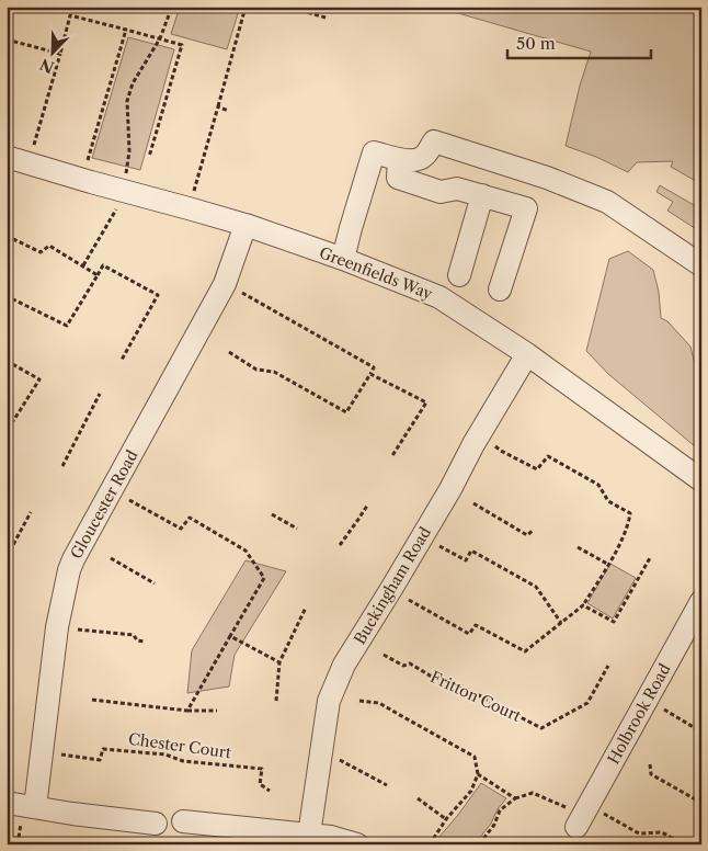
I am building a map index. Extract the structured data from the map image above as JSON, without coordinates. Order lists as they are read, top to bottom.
{
  "streets": {
    "street": [
      "Greenfields Way",
      "Gloucester Road",
      "Buckingham Road",
      "Holbrook Road"
    ],
    "path": ["Fritton Court", "Chester Court"]
  },
  "crossings": [
    ["Greenfields Way", "Gloucester Road"],
    ["Greenfields Way", "Buckingham Road"],
    ["Gloucester Road", "Chester Court"]
  ],
  "scale_bar": "50 m",
  "north": "bottom left"
}
